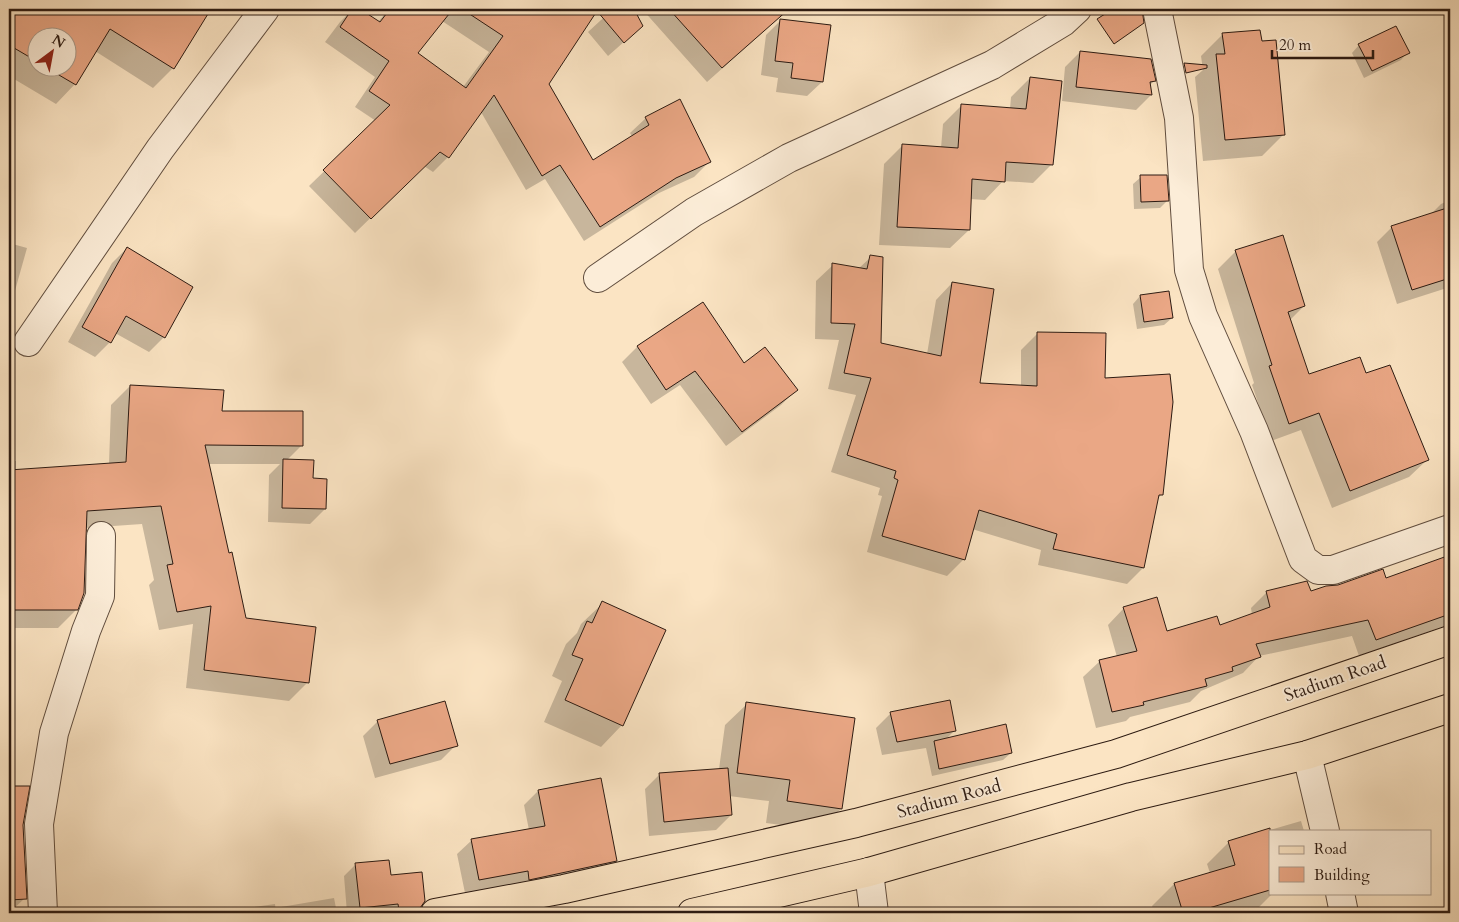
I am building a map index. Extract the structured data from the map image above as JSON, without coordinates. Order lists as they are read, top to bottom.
{
  "streets": {
    "main road": ["Stadium Road"]
  },
  "legend": ["Road", "Building"],
  "scale_bar": "20 m",
  "north": "top right"
}
